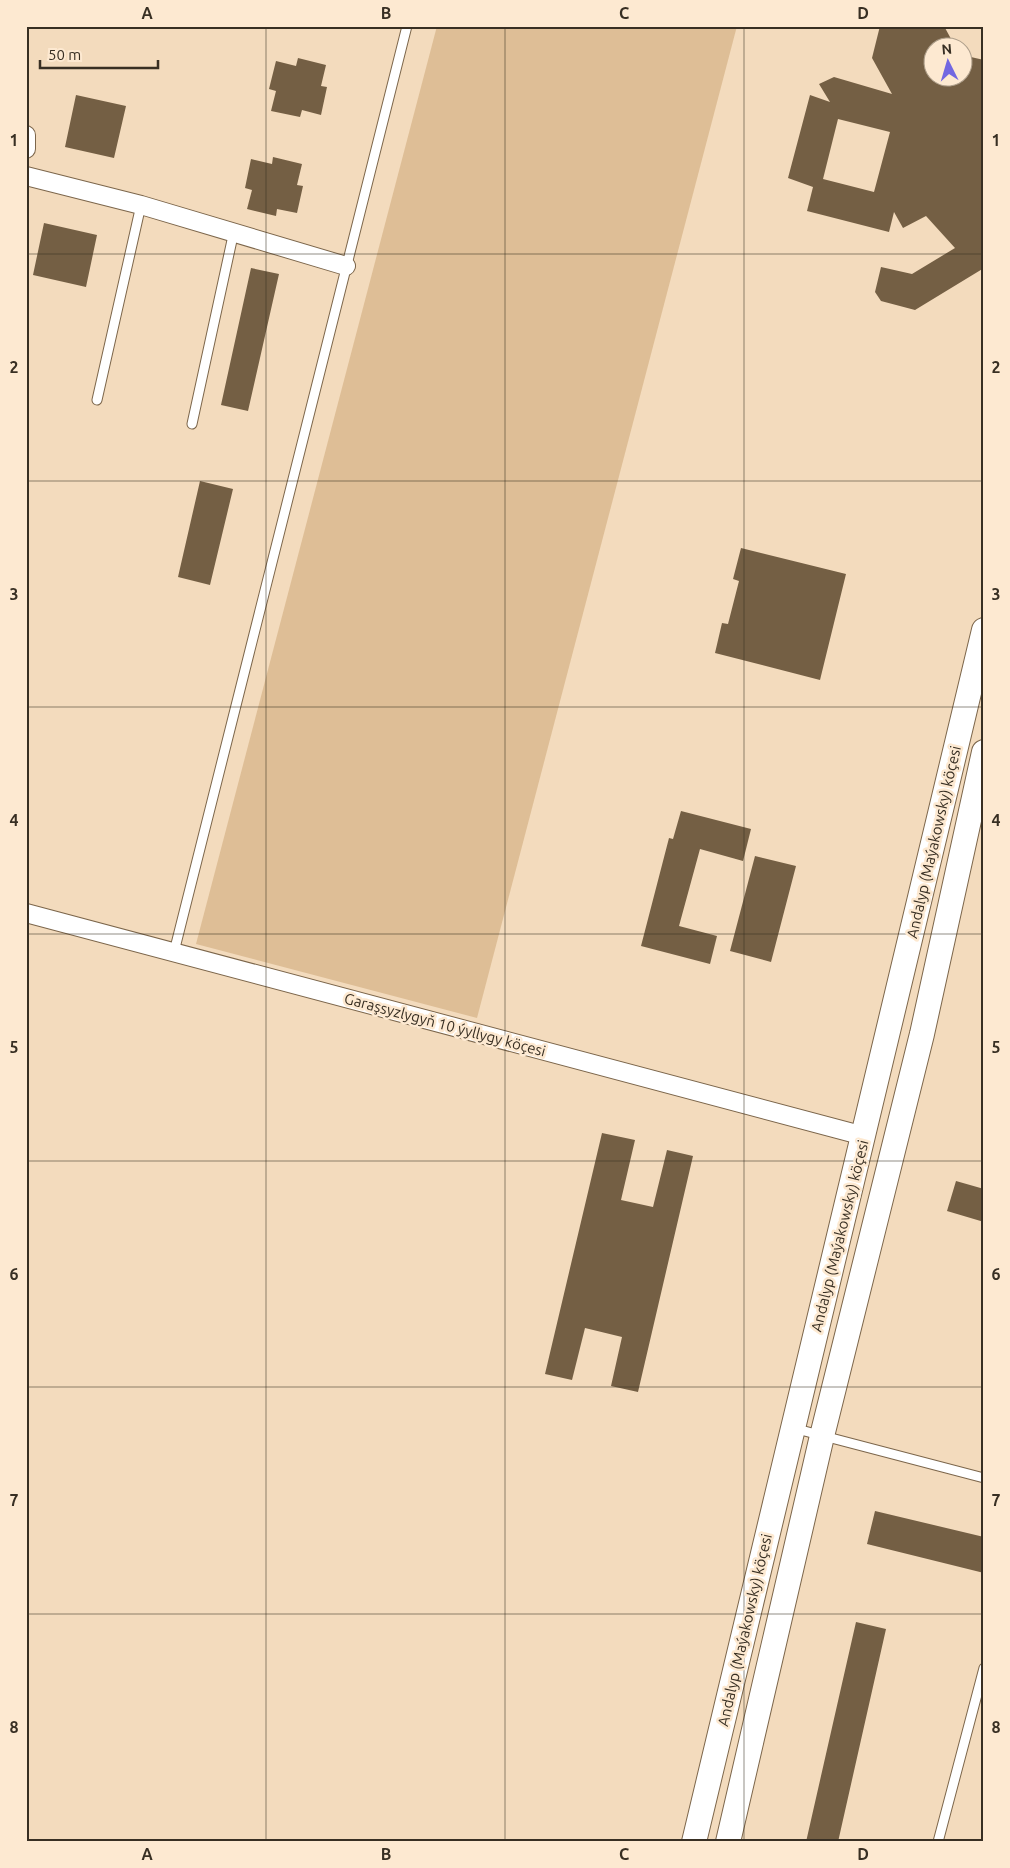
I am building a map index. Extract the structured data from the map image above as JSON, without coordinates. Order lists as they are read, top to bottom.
{
  "streets": {
    "main road": ["Andalyp (Maýakowsky) köçesi"],
    "street": ["Garaşsyzlygyň 10 ýyllygy köçesi"]
  },
  "crossings": [
    ["Andalyp (Maýakowsky) köçesi", "Garaşsyzlygyň 10 ýyllygy köçesi"]
  ],
  "scale_bar": "50 m",
  "north": "top",
  "grid": {
    "columns": [
      "A",
      "B",
      "C",
      "D"
    ],
    "rows": [
      "1",
      "2",
      "3",
      "4",
      "5",
      "6",
      "7",
      "8"
    ]
  }
}
